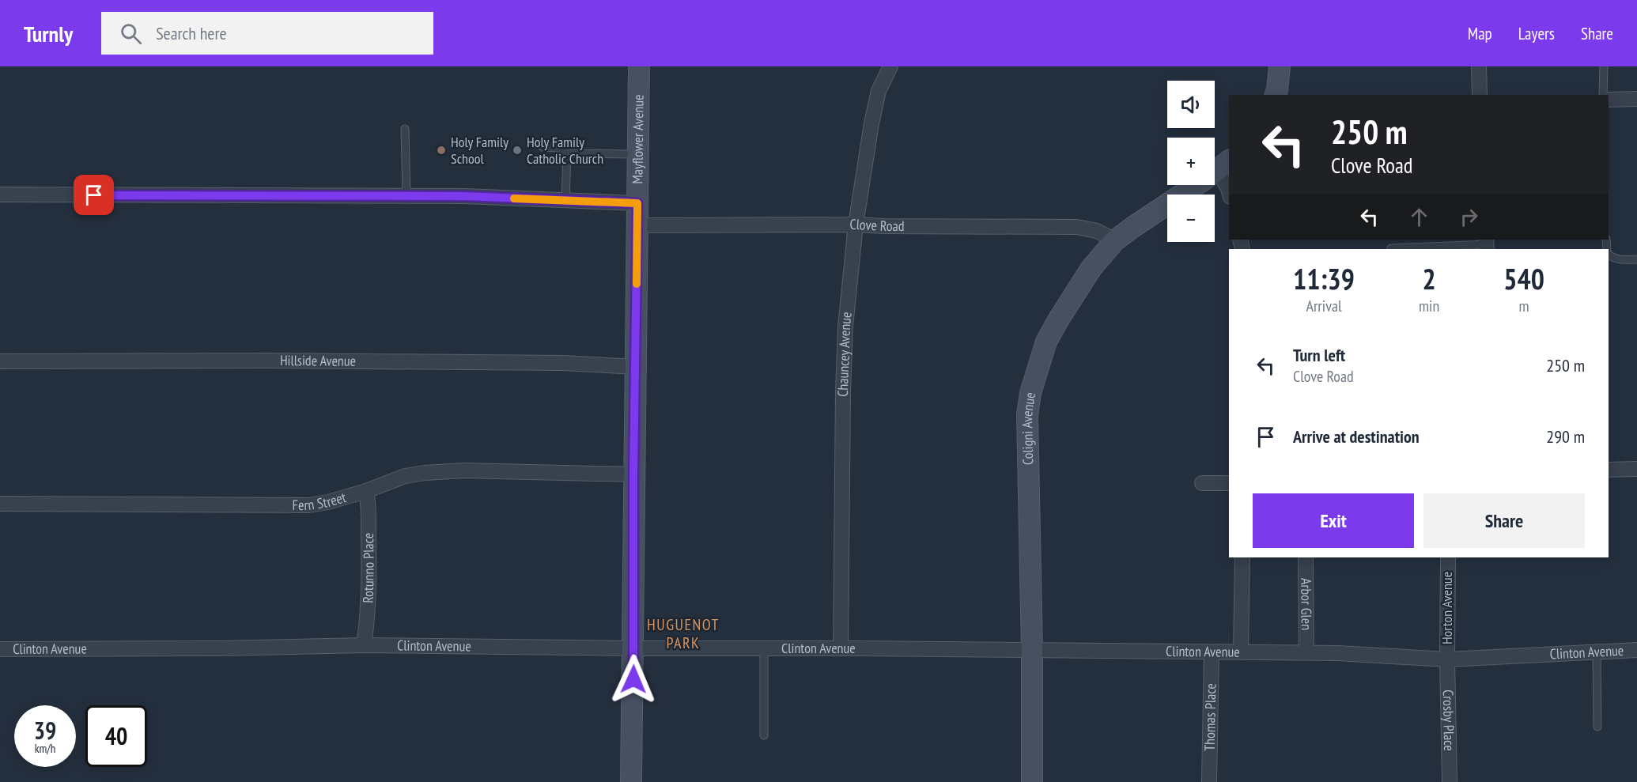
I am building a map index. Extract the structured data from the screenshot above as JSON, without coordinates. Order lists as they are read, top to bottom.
{
  "streets": {
    "street": [
      "Mayflower Avenue",
      "Clove Road",
      "Chauncey Avenue",
      "Hillside Avenue",
      "Coligni Avenue",
      "Fern Street",
      "Rotunno Place",
      "Arbor Glen",
      "Horton Avenue",
      "Clinton Avenue",
      "Thomas Place",
      "Crosby Place"
    ]
  },
  "crossings": [
    ["Mayflower Avenue", "Clove Road"],
    ["Mayflower Avenue", "Hillside Avenue"],
    ["Mayflower Avenue", "Fern Street"],
    ["Mayflower Avenue", "Clinton Avenue"],
    ["Clove Road", "Chauncey Avenue"],
    ["Clove Road", "Coligni Avenue"],
    ["Chauncey Avenue", "Clinton Avenue"],
    ["Coligni Avenue", "Clinton Avenue"],
    ["Fern Street", "Rotunno Place"],
    ["Rotunno Place", "Clinton Avenue"],
    ["Arbor Glen", "Clinton Avenue"],
    ["Horton Avenue", "Clinton Avenue"],
    ["Horton Avenue", "Crosby Place"],
    ["Clinton Avenue", "Thomas Place"],
    ["Clinton Avenue", "Crosby Place"]
  ],
  "districts": ["HUGUENOT PARK"],
  "places": ["Holy Family School", "Holy Family Catholic Church"],
  "page": {
    "header": "Turnly",
    "search": "Search here",
    "nav": ["Map", "Layers", "Share"],
    "map_buttons": ["+", "−"],
    "turn": ["250 m", "Clove Road"],
    "eta": [
      "11:39",
      "Arrival",
      "2",
      "min",
      "540",
      "m"
    ],
    "list": [
      {
        "name": "Turn left",
        "note": "Clove Road",
        "value": "250 m"
      },
      {
        "name": "Arrive at destination",
        "value": "290 m"
      }
    ],
    "buttons": ["Exit", "Share"],
    "speed": "39 km/h",
    "limit": "40"
  }
}
